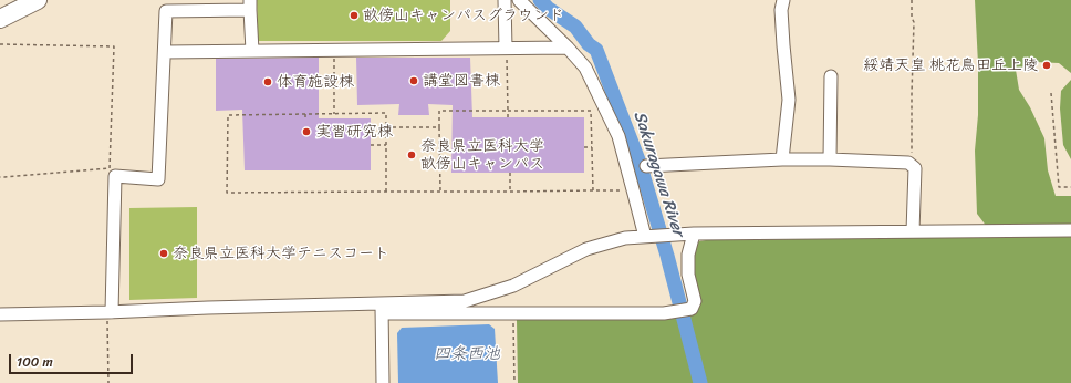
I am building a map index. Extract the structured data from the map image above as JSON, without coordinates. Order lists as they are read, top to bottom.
{
  "water": ["Sakuragawa River", "四条西池"],
  "places": [
    "畝傍山キャンパスグラウンド",
    "綏靖天皇 桃花鳥田丘上陵",
    "講堂図書棟",
    "体育施設棟",
    "実習研究棟",
    "奈良県立医科大学 畝傍山キャンパス",
    "奈良県立医科大学テニスコート"
  ],
  "scale_bar": "100 m"
}
